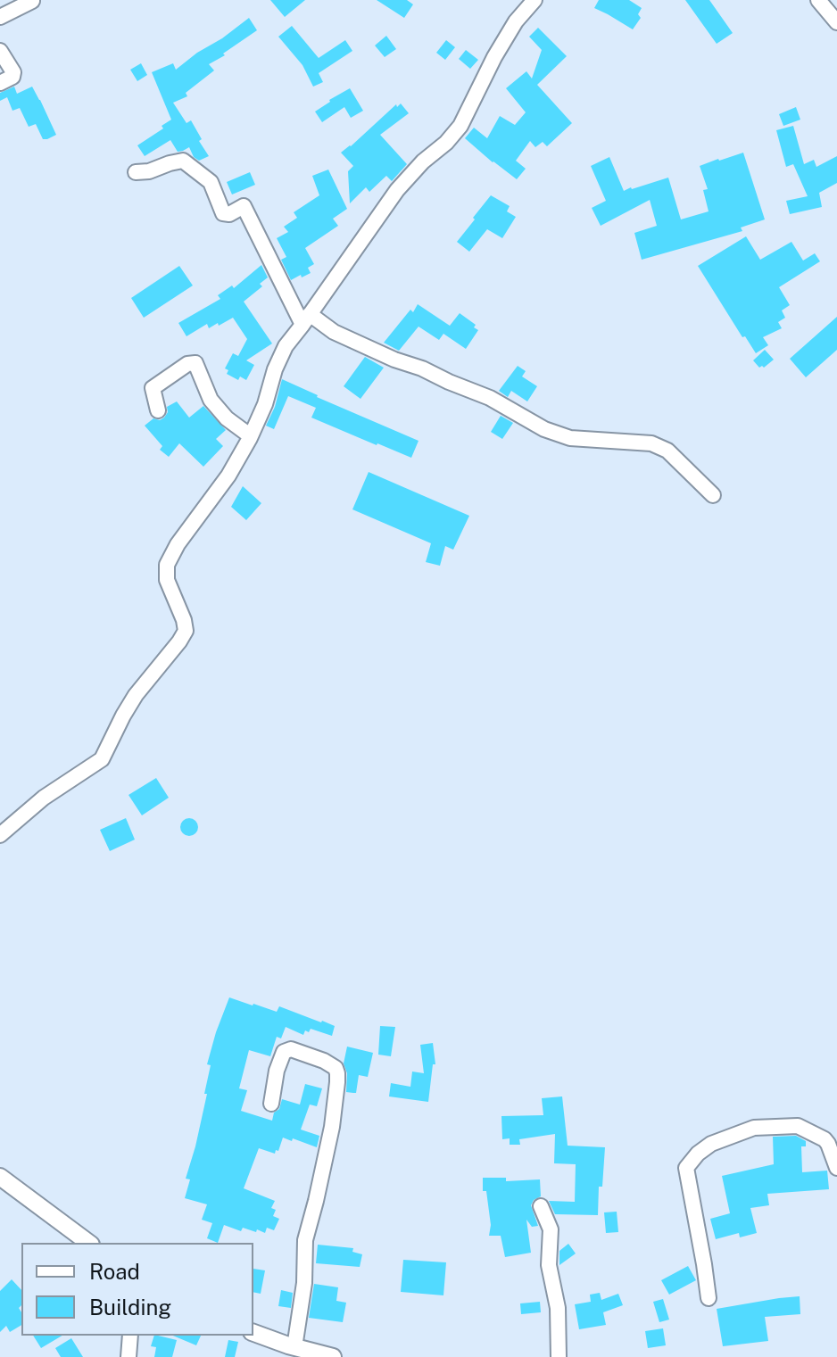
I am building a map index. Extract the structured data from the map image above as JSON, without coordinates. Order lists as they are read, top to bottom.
{
  "legend": ["Road", "Building"]
}
